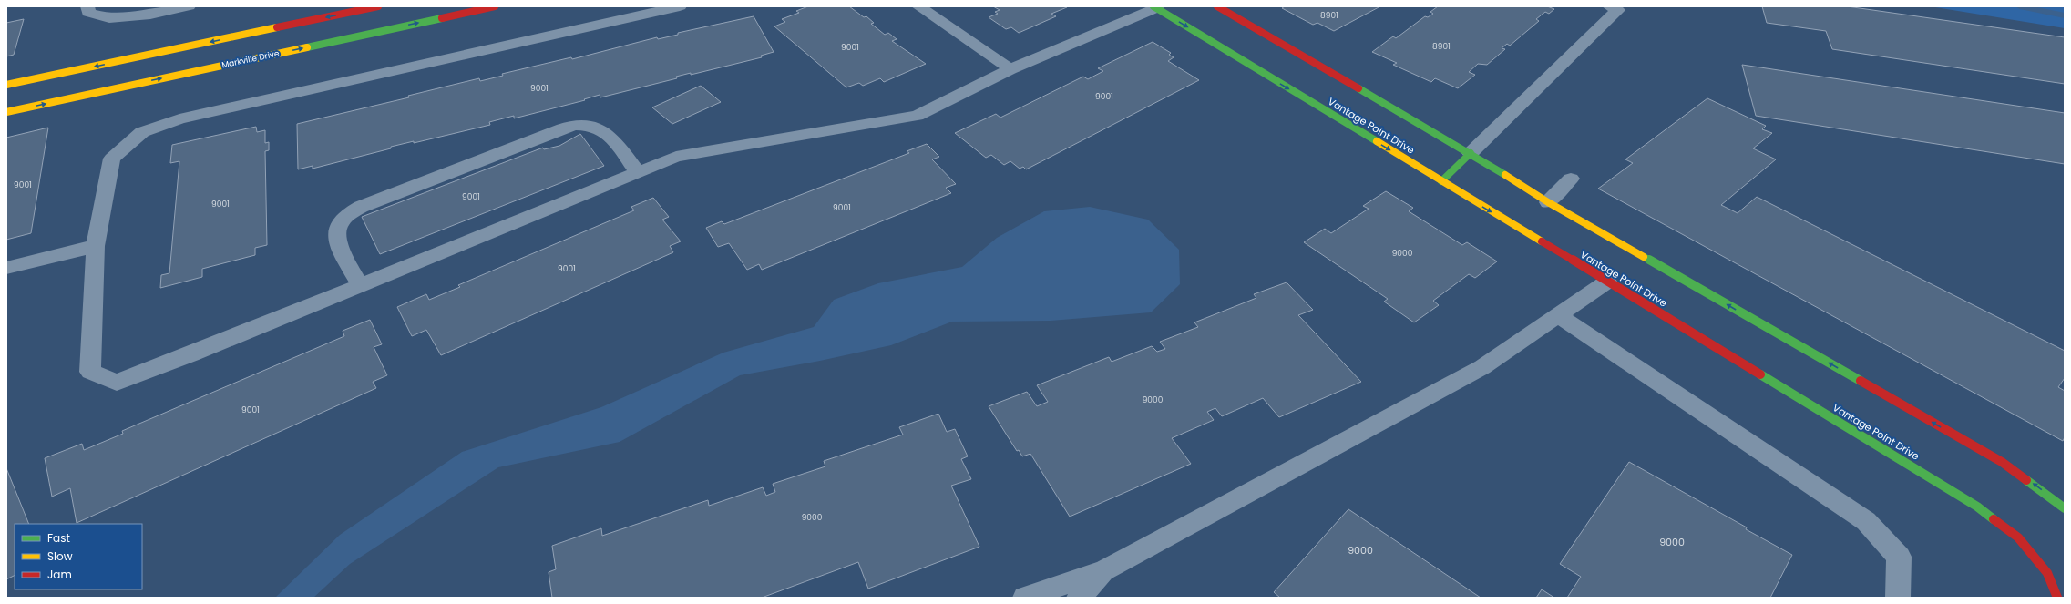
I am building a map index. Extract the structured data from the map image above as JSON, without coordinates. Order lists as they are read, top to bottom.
{
  "streets": {
    "street": ["Markville Drive", "Vantage Point Drive"]
  },
  "house_numbers": [
    "8901",
    "8901",
    "9001",
    "9001",
    "9001",
    "9001",
    "9001",
    "9001",
    "9001",
    "9000",
    "9001",
    "9000",
    "9001",
    "9000",
    "9000",
    "9000"
  ],
  "legend": ["Fast", "Slow", "Jam"]
}
